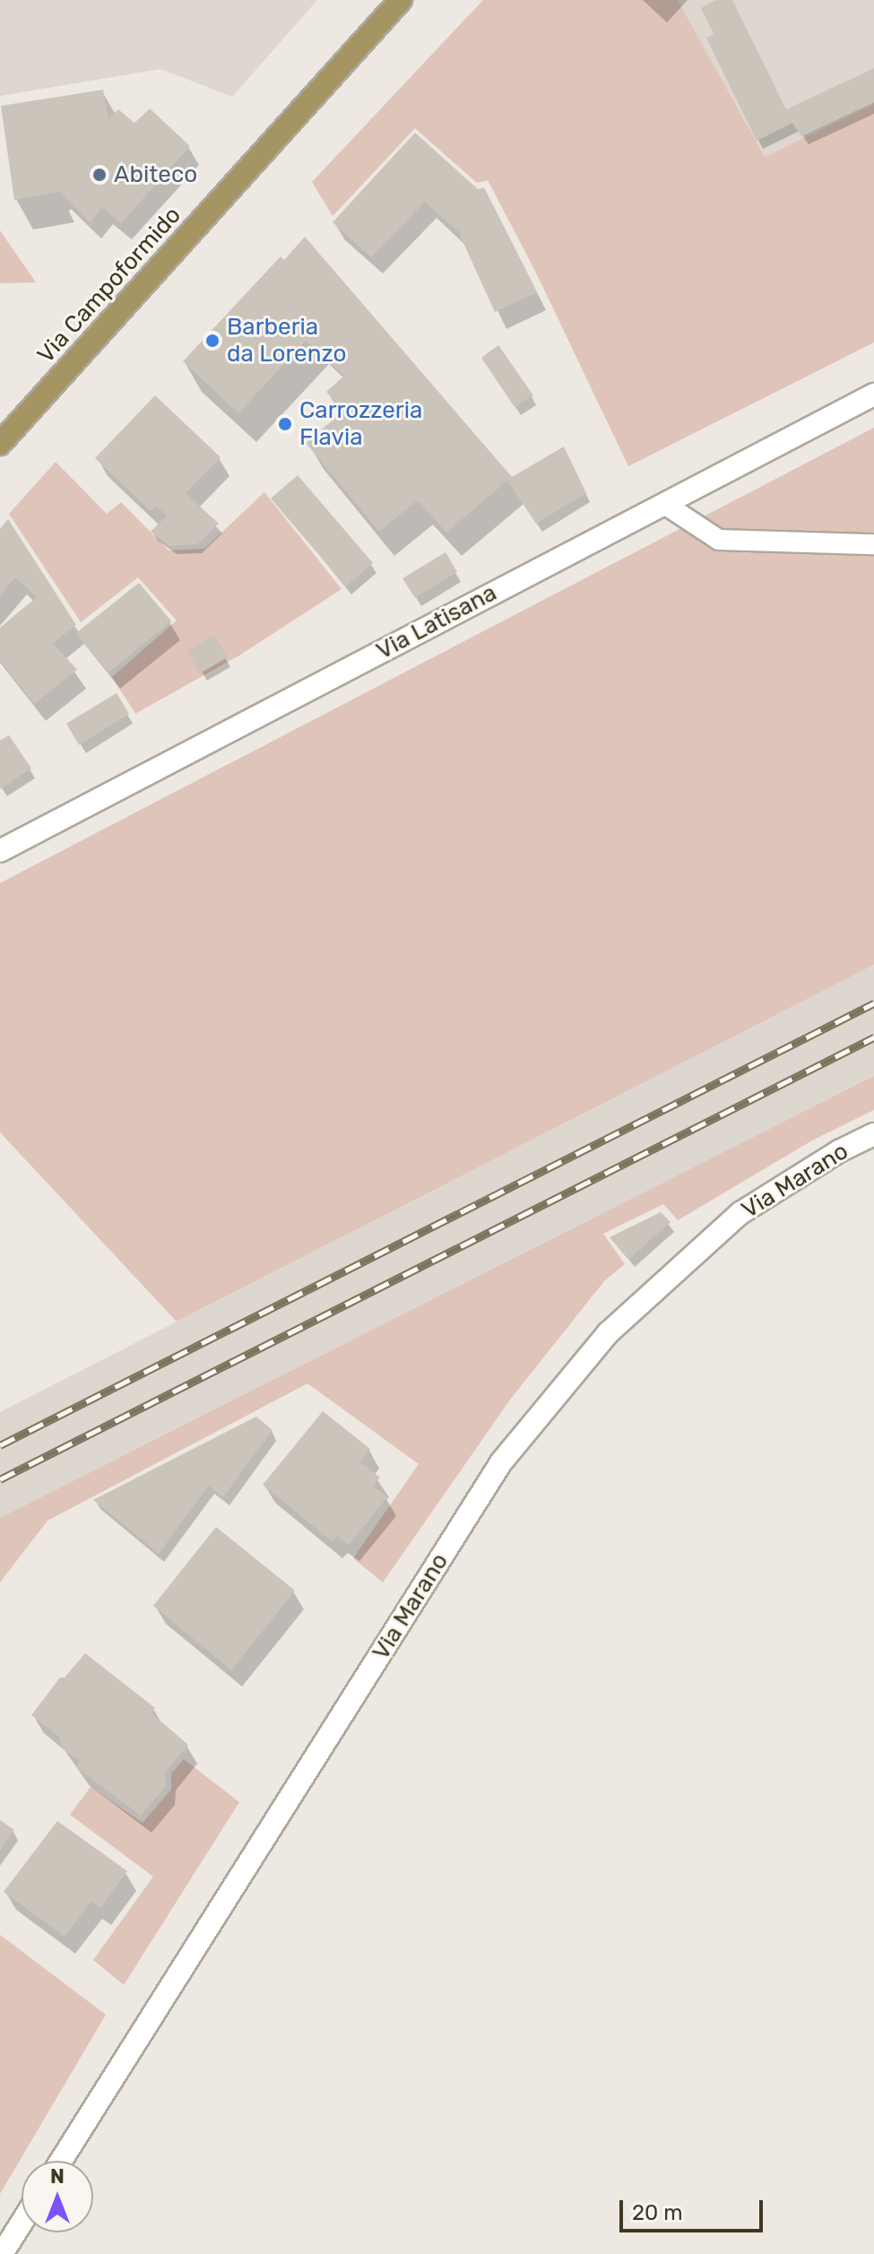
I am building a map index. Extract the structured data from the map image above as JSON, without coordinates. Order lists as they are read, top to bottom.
{
  "streets": {
    "main road": ["Via Campoformido"],
    "street": ["Via Latisana", "Via Marano"]
  },
  "places": ["Abiteco", "Barberia da Lorenzo", "Carrozzeria Flavia"],
  "scale_bar": "20 m",
  "north": "top"
}
